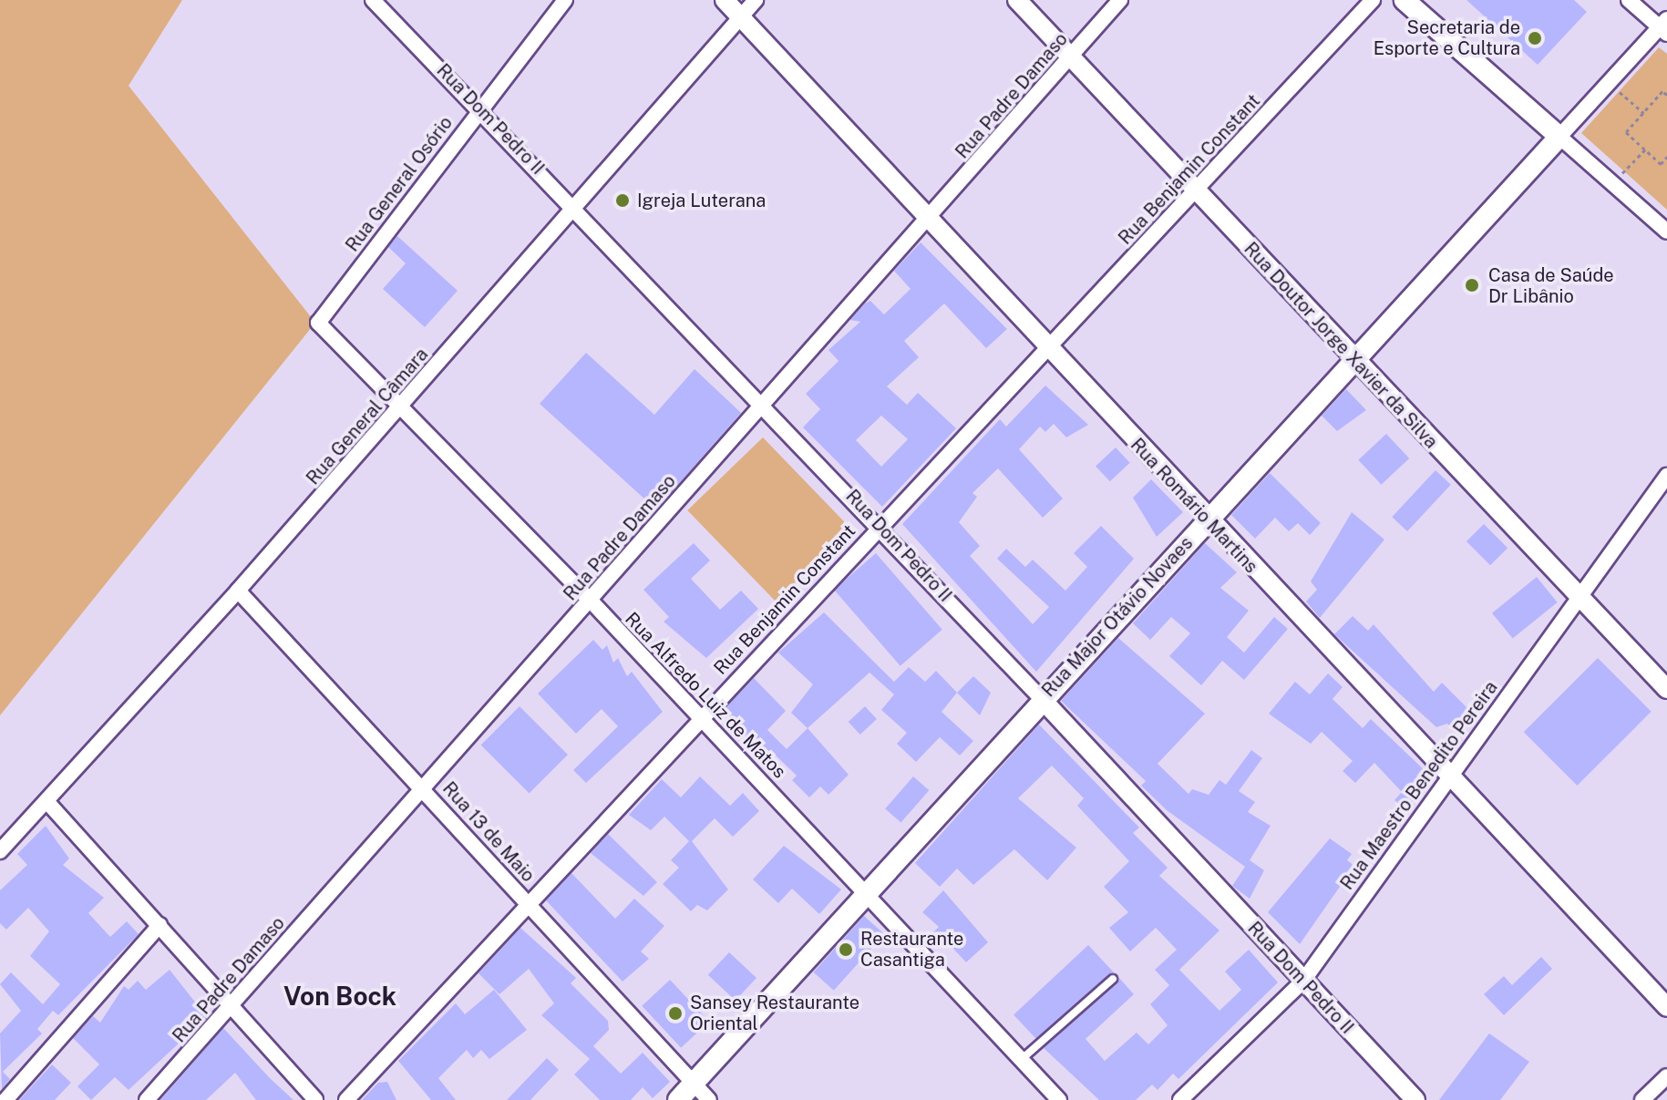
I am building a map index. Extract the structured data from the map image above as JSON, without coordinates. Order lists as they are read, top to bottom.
{
  "streets": {
    "main road": ["Rua Major Otávio Novaes"],
    "street": [
      "Rua Padre Damaso",
      "Rua Dom Pedro II",
      "Rua Benjamin Constant",
      "Rua General Osório",
      "Rua Doutor Jorge Xavier da Silva",
      "Rua General Câmara",
      "Rua Romário Martins",
      "Rua Alfredo Luiz de Matos",
      "Rua Maestro Benedito Pereira",
      "Rua 13 de Maio"
    ]
  },
  "crossings": [
    ["Rua Padre Damaso", "Rua Dom Pedro II"],
    ["Rua Padre Damaso", "Rua Doutor Jorge Xavier da Silva"],
    ["Rua Padre Damaso", "Rua Romário Martins"],
    ["Rua Padre Damaso", "Rua Alfredo Luiz de Matos"],
    ["Rua Padre Damaso", "Rua 13 de Maio"],
    ["Rua Dom Pedro II", "Rua Benjamin Constant"],
    ["Rua Dom Pedro II", "Rua General Osório"],
    ["Rua Dom Pedro II", "Rua General Câmara"],
    ["Rua Dom Pedro II", "Rua Major Otávio Novaes"],
    ["Rua Dom Pedro II", "Rua Maestro Benedito Pereira"],
    ["Rua Benjamin Constant", "Rua Doutor Jorge Xavier da Silva"],
    ["Rua Benjamin Constant", "Rua Romário Martins"],
    ["Rua Benjamin Constant", "Rua Alfredo Luiz de Matos"],
    ["Rua Benjamin Constant", "Rua 13 de Maio"],
    ["Rua General Osório", "Rua Alfredo Luiz de Matos"],
    ["Rua Doutor Jorge Xavier da Silva", "Rua Major Otávio Novaes"],
    ["Rua Doutor Jorge Xavier da Silva", "Rua Maestro Benedito Pereira"],
    ["Rua General Câmara", "Rua Romário Martins"],
    ["Rua General Câmara", "Rua Alfredo Luiz de Matos"],
    ["Rua General Câmara", "Rua 13 de Maio"],
    ["Rua Romário Martins", "Rua Major Otávio Novaes"],
    ["Rua Romário Martins", "Rua Maestro Benedito Pereira"],
    ["Rua Major Otávio Novaes", "Rua Alfredo Luiz de Matos"],
    ["Rua Major Otávio Novaes", "Rua 13 de Maio"]
  ],
  "districts": ["Von Bock"],
  "places": [
    "Secretaria de Esporte e Cultura",
    "Igreja Luterana",
    "Casa de Saúde Dr Libânio",
    "Restaurante Casantiga",
    "Sansey Restaurante Oriental"
  ]
}
